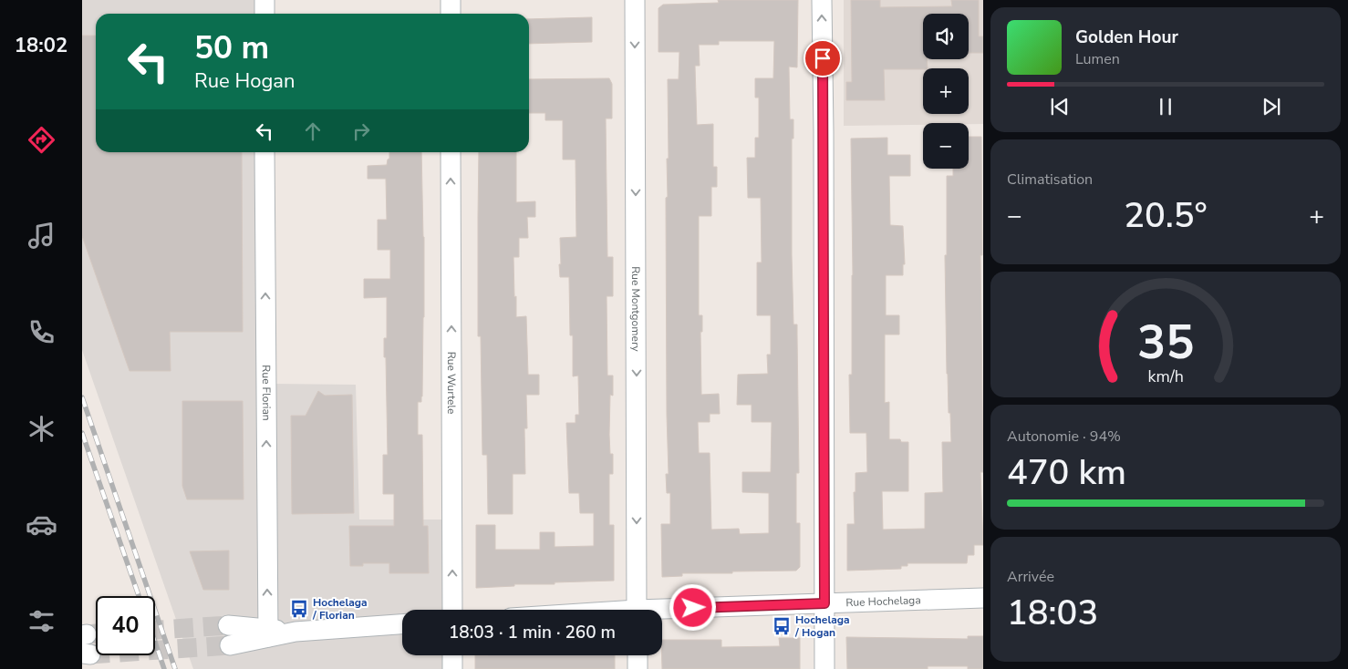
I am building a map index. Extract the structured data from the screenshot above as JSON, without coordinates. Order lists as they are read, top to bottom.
{
  "streets": {
    "street": [
      "Rue Montgomery",
      "Rue Wurtele",
      "Rue Florian",
      "Rue Hochelaga"
    ]
  },
  "one_way": ["Rue Montgomery", "Rue Wurtele", "Rue Florian"],
  "places": {
    "bus stop": ["Hochelaga / Florian", "Hochelaga / Hogan"]
  },
  "page": {
    "tabs": "18:02",
    "map_buttons": ["+", "−"],
    "turn": ["50 m", "Rue Hogan"],
    "song": ["Golden Hour", "Lumen"],
    "tile": [
      "Climatisation",
      ["Autonomie · 94%", "470 km"],
      ["Arrivée", "18:03"]
    ],
    "heat": ["−", "20.5°", "+"],
    "limit": "40",
    "trip": "18:03 · 1 min · 260 m",
    "gauge": ["35", "km/h"]
  }
}
